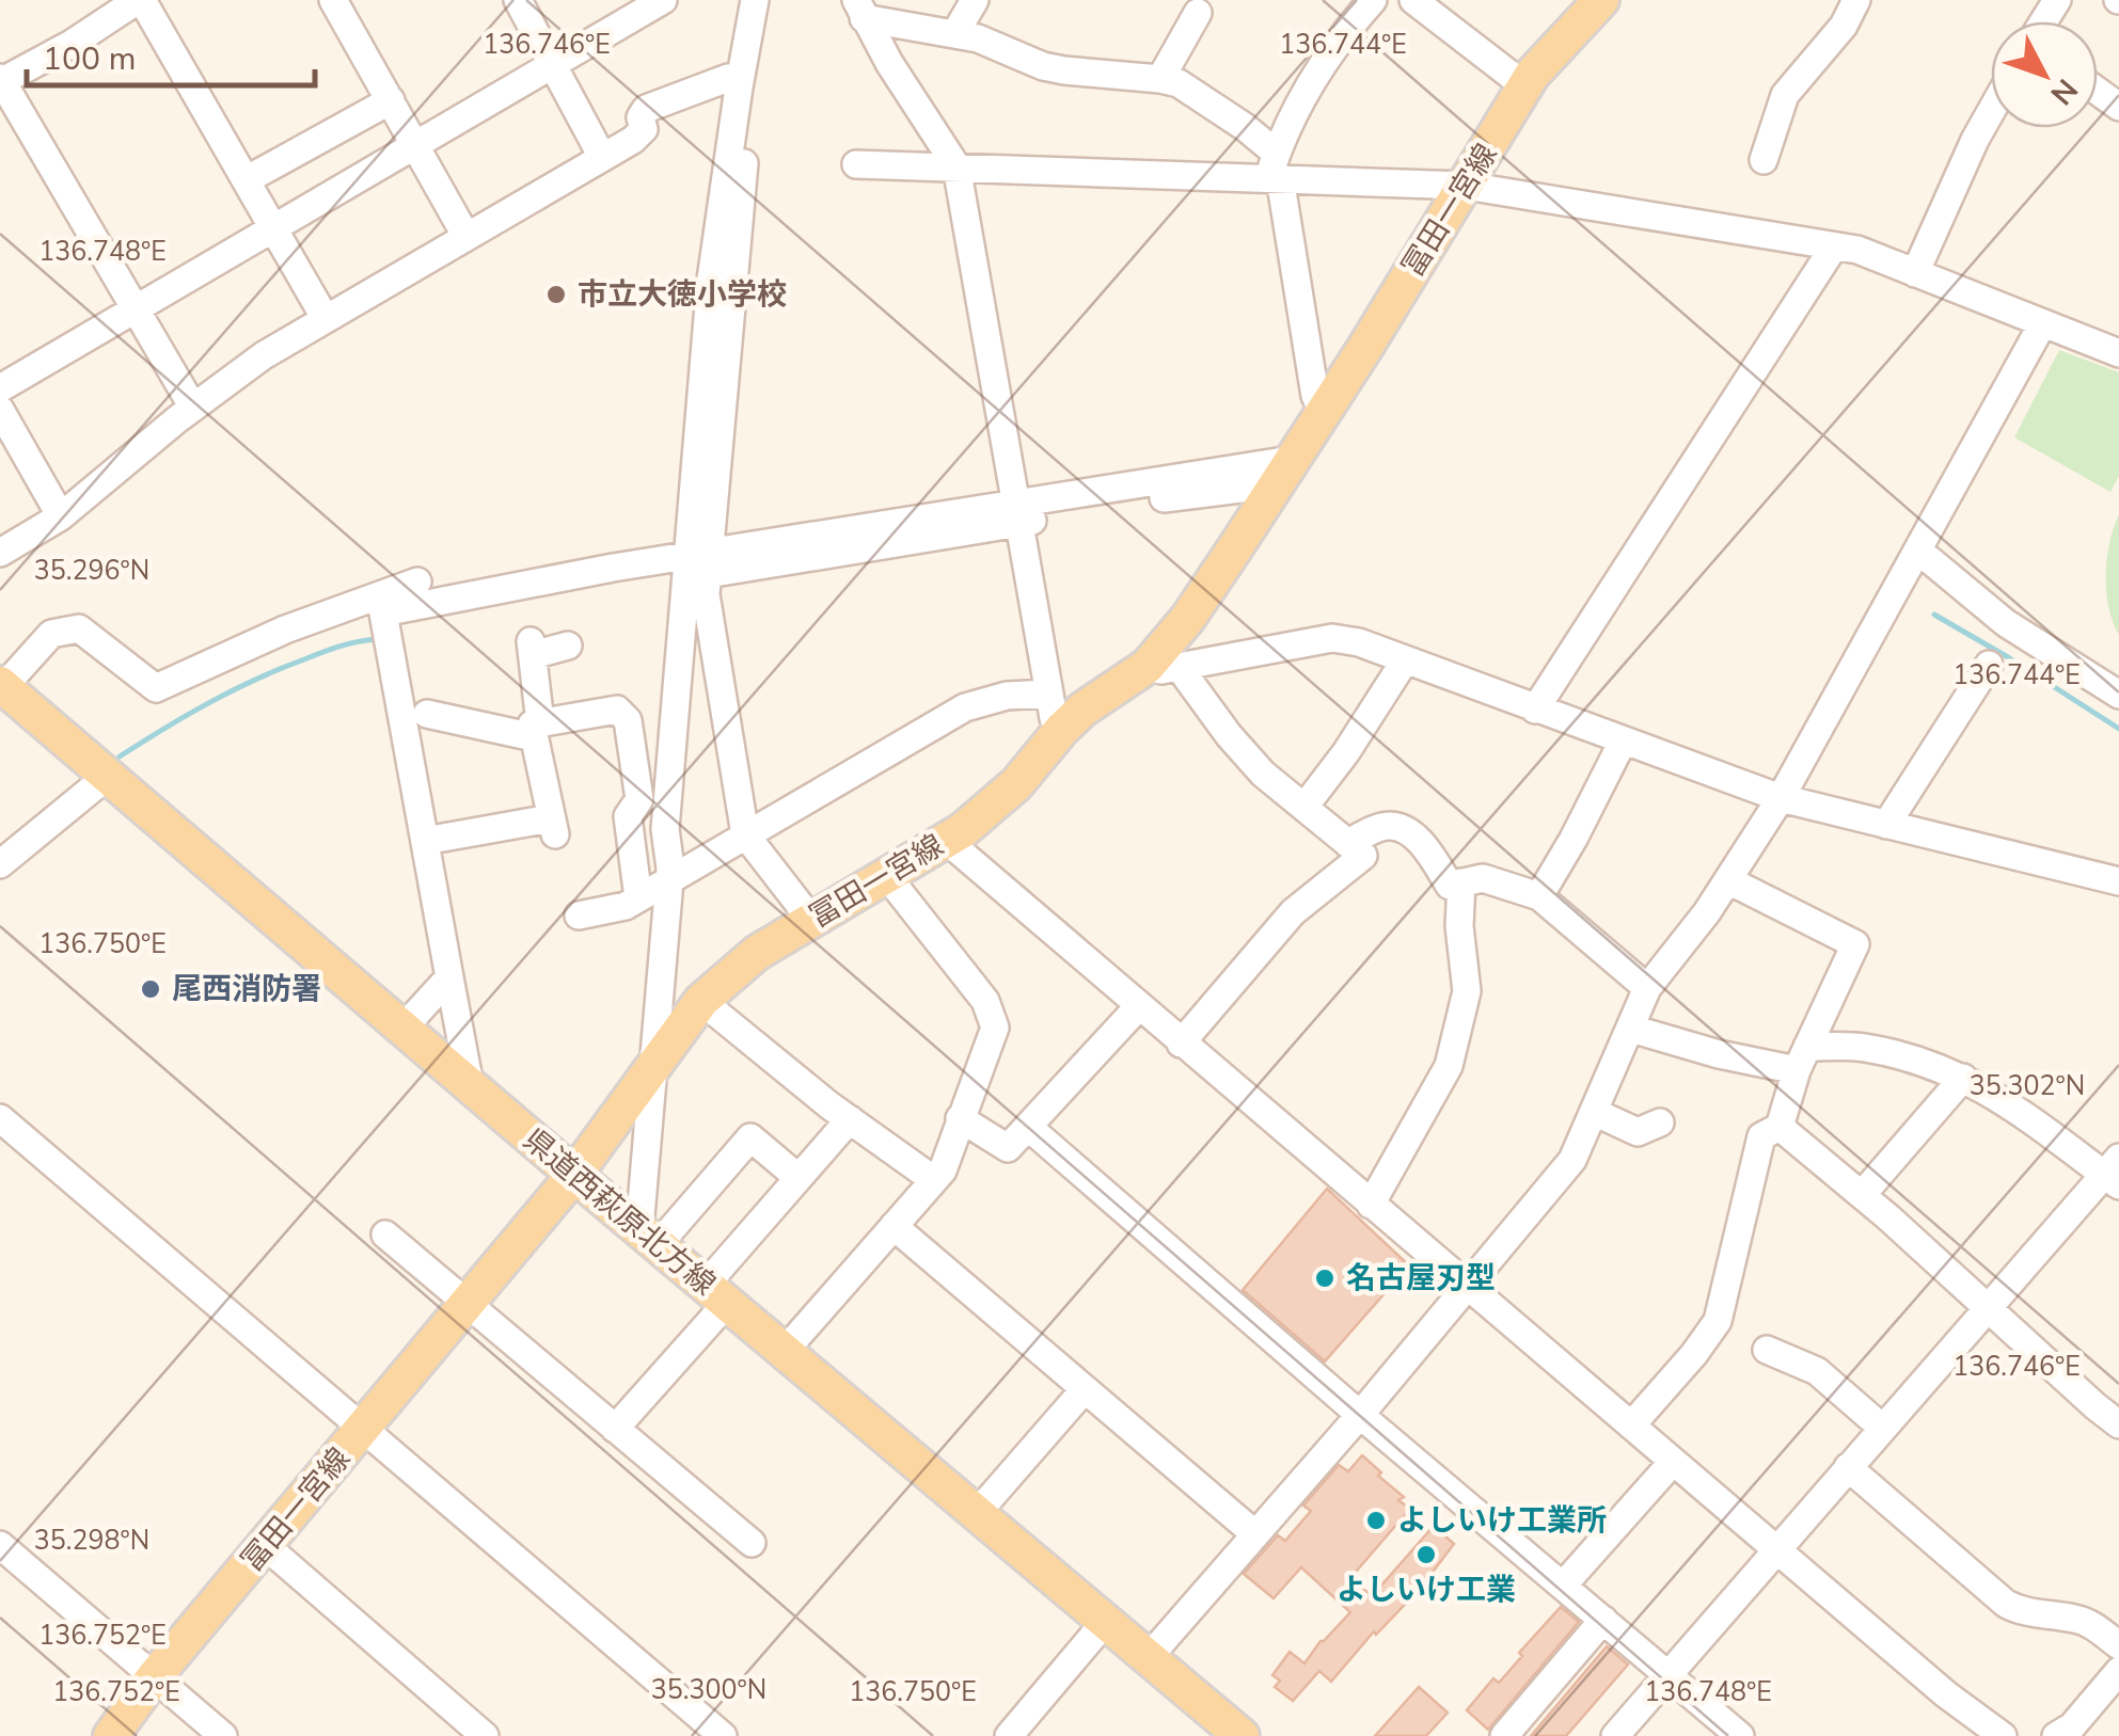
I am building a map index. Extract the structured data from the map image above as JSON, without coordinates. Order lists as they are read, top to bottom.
{
  "streets": {
    "main road": ["冨田一宮線", "県道西萩原北方線"]
  },
  "crossings": [
    ["冨田一宮線", "県道西萩原北方線"]
  ],
  "places": [
    "市立大徳小学校",
    "尾西消防署",
    "名古屋刃型",
    "よしいけ工業所",
    "よしいけ工業"
  ],
  "scale_bar": "100 m",
  "north": "bottom right",
  "coordinates": [
    "136.746°E",
    "136.744°E",
    "136.748°E",
    "35.296°N",
    "136.750°E",
    "35.302°N",
    "35.298°N",
    "136.752°E",
    "35.300°N"
  ]
}
